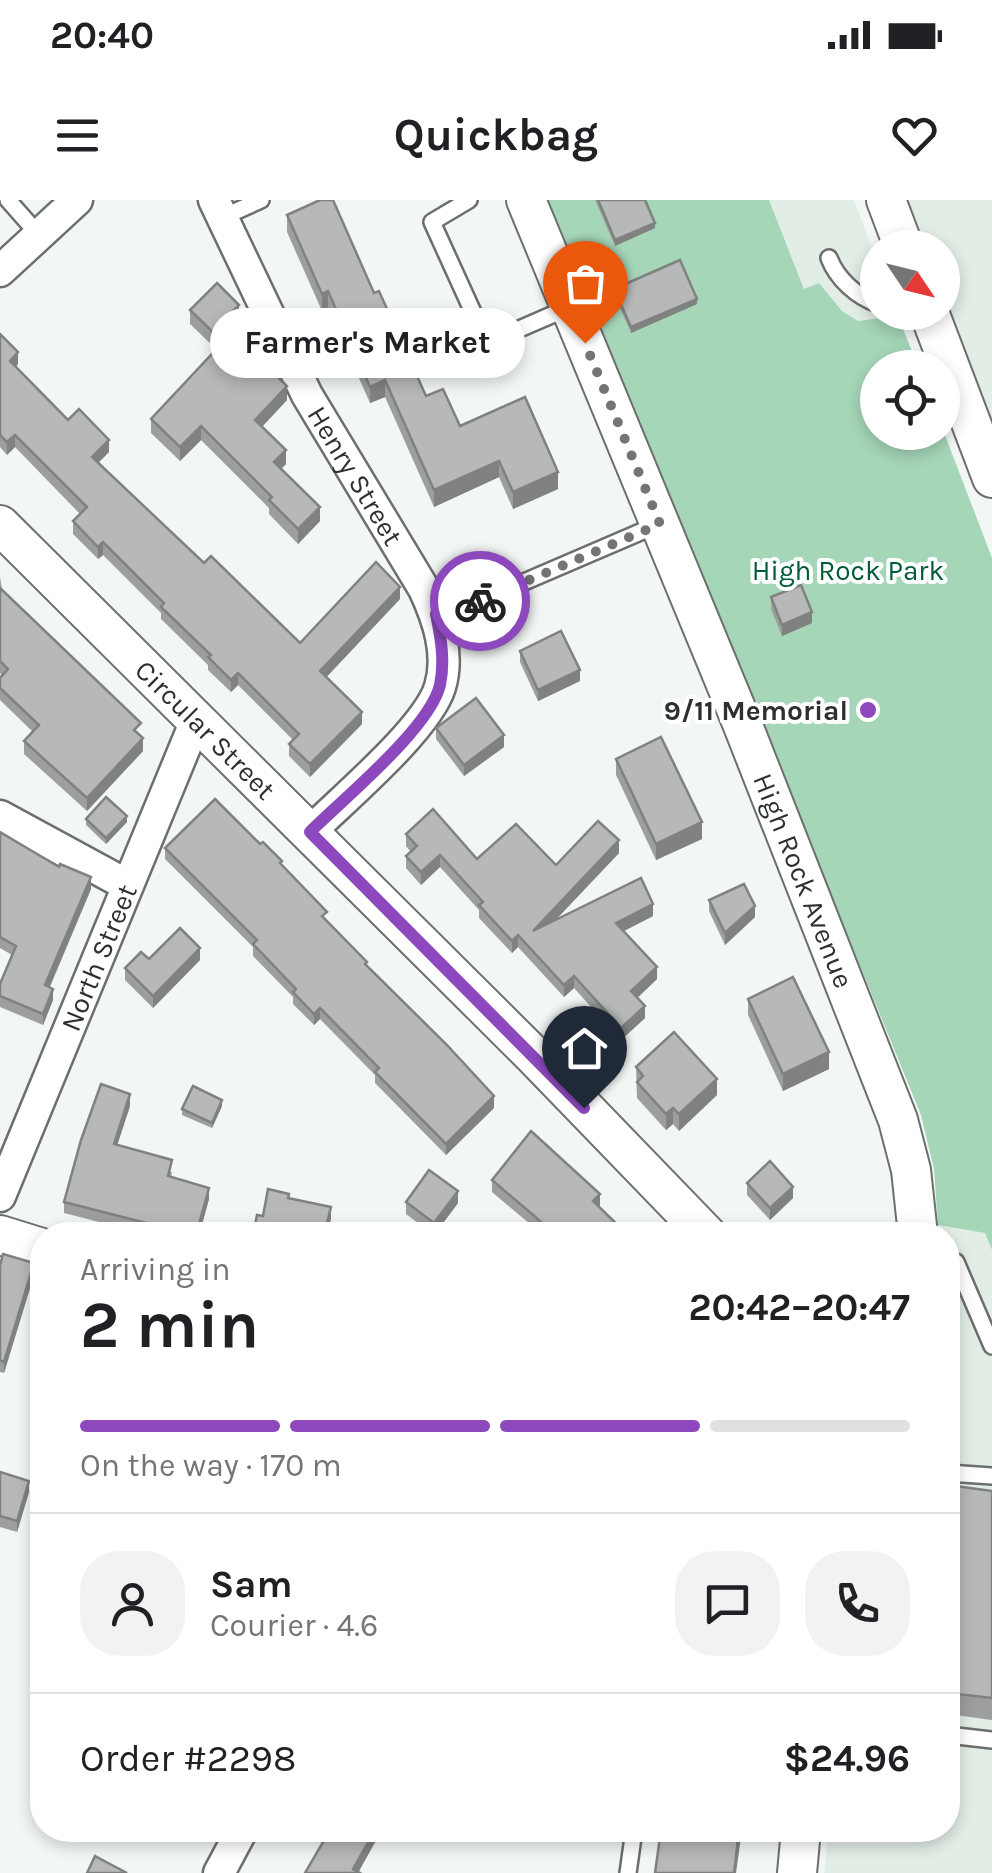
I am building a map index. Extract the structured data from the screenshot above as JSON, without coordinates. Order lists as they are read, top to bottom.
{
  "streets": {
    "street": [
      "Henry Street",
      "Circular Street",
      "High Rock Avenue",
      "North Street"
    ]
  },
  "crossings": [
    ["Henry Street", "Circular Street"],
    ["Circular Street", "North Street"]
  ],
  "parks": ["High Rock Park"],
  "places": ["Farmer's Market", "9/11 Memorial"],
  "north": "bottom right",
  "page": {
    "status": "20:40",
    "header": "Quickbag",
    "bubble": "Farmer's Market",
    "heading": ["2 min", "Arriving in", "20:42–20:47"],
    "panel": [
      "Sam",
      "Courier · 4.6",
      "Order #2298",
      "$24.96"
    ],
    "bar": "On the way · 170 m"
  }
}
